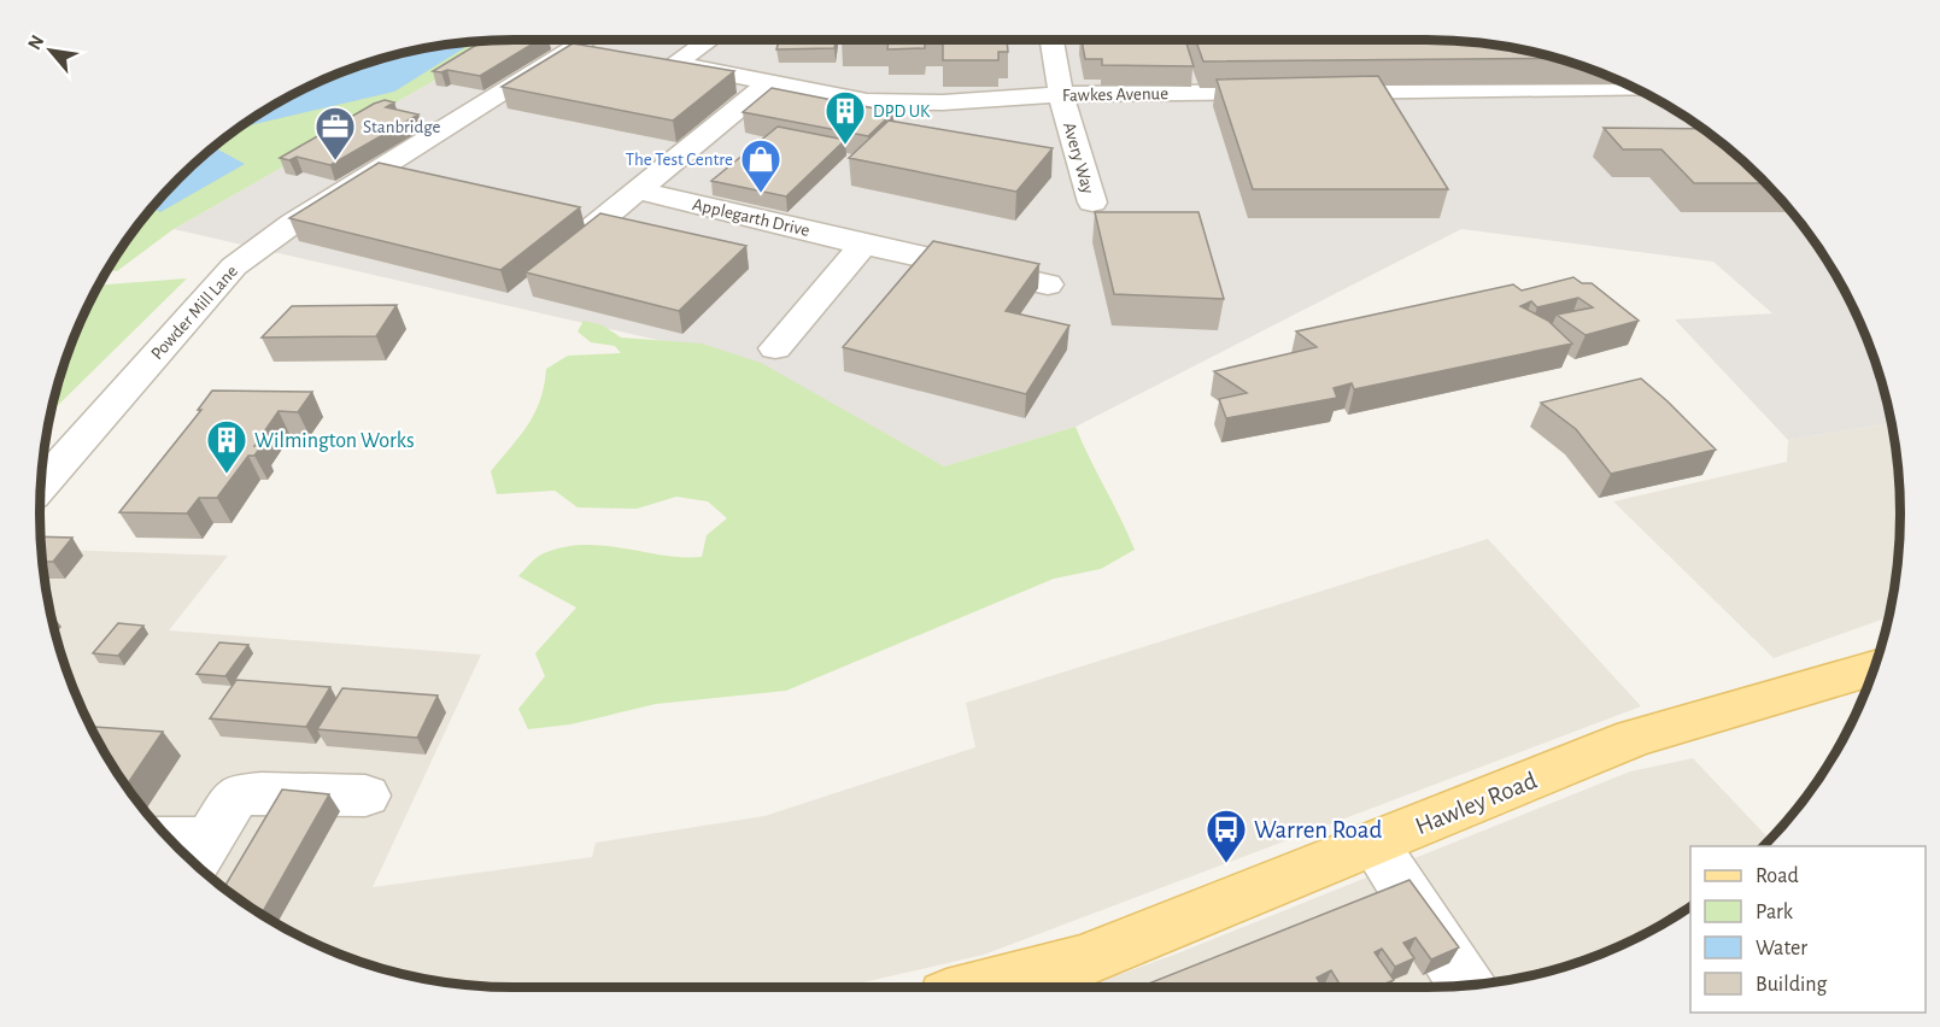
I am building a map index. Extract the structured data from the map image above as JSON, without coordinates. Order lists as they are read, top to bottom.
{
  "streets": {
    "main road": ["Hawley Road"],
    "street": [
      "Fawkes Avenue",
      "Avery Way",
      "Applegarth Drive",
      "Powder Mill Lane"
    ]
  },
  "crossings": [
    ["Fawkes Avenue", "Avery Way"]
  ],
  "places": {
    "building": ["DPD UK", "Wilmington Works"],
    "office": ["Stanbridge"],
    "shop": ["The Test Centre"],
    "bus stop": ["Warren Road"]
  },
  "legend": [
    "Road",
    "Park",
    "Water",
    "Building"
  ],
  "north": "top left"
}
